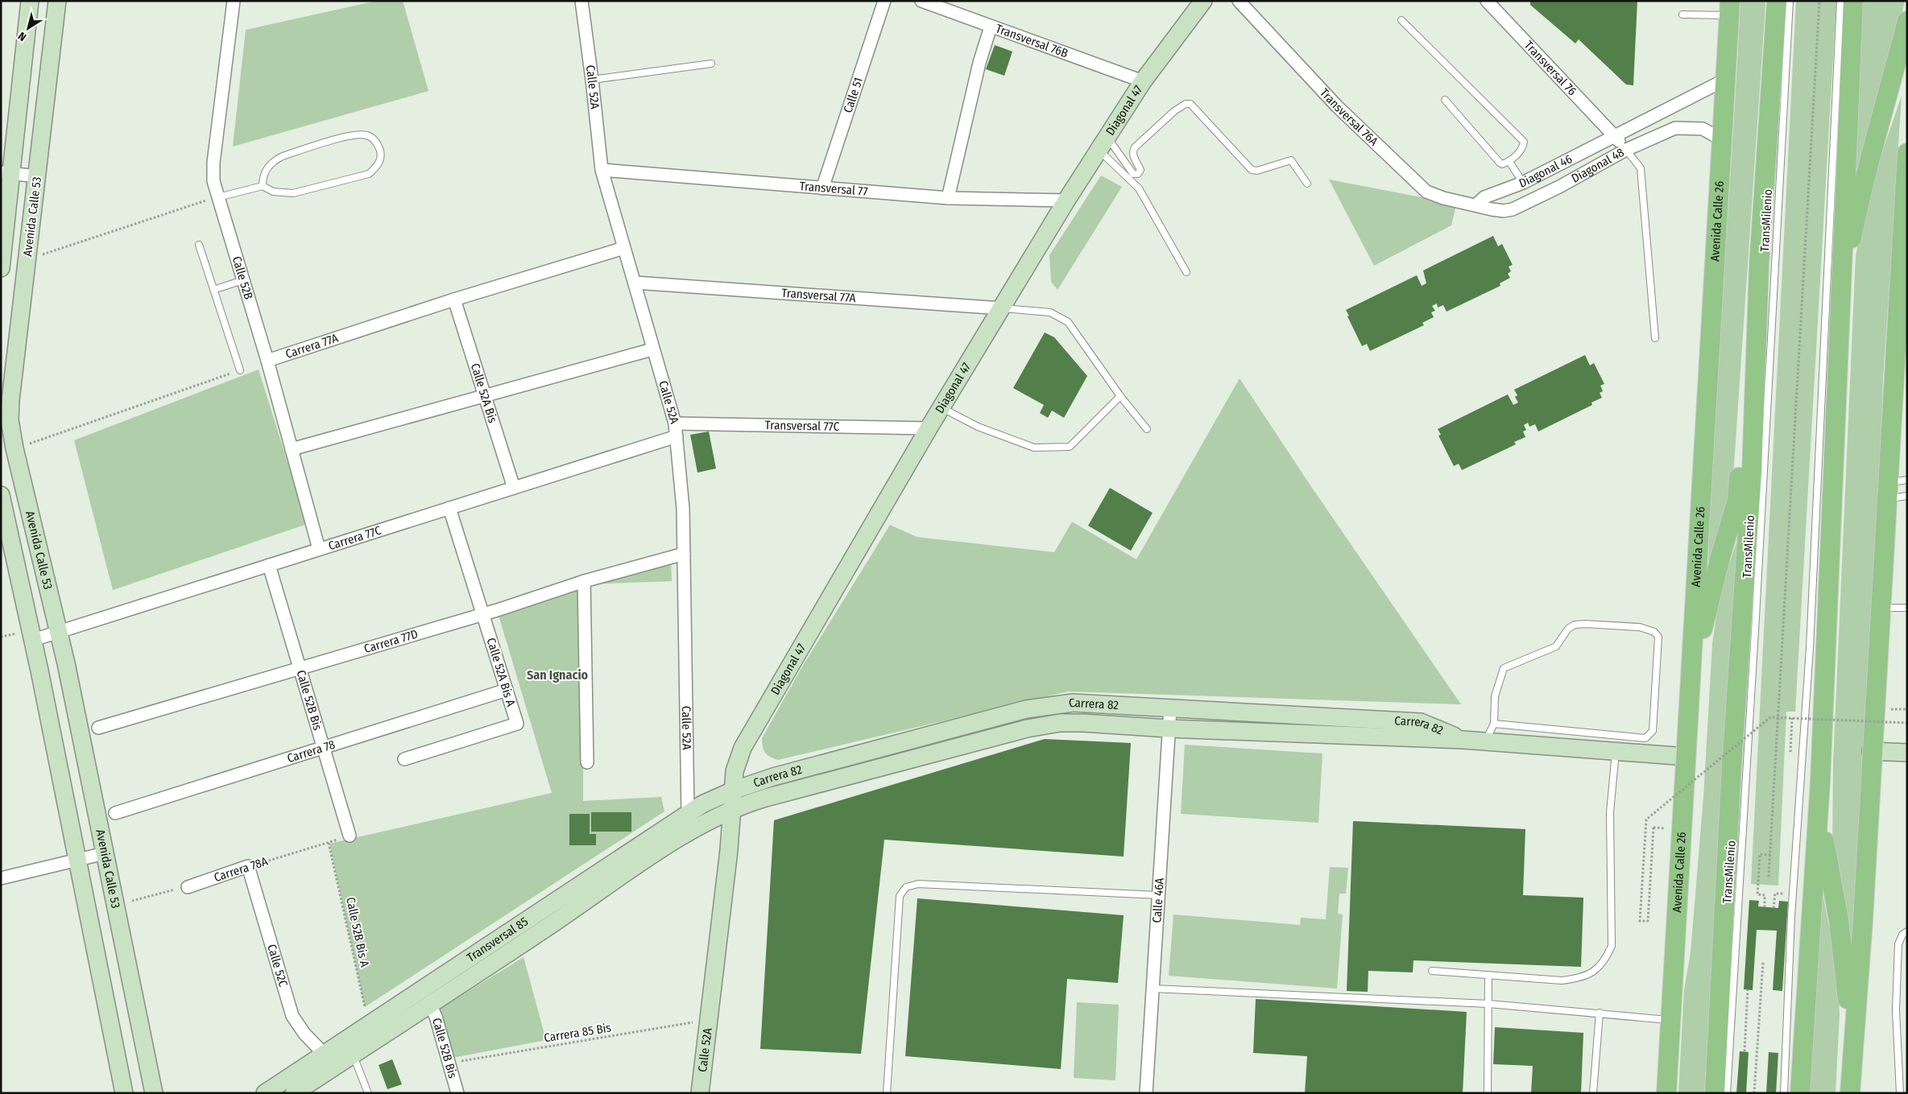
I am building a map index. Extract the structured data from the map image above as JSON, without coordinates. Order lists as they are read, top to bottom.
{
  "streets": {
    "main road": ["Avenida Calle 26"],
    "street": [
      "Transversal 76B",
      "Transversal 76",
      "Calle 52A",
      "Calle 51",
      "Diagonal 47",
      "Transversal 76A",
      "Diagonal 48",
      "Diagonal 46",
      "Transversal 77",
      "Avenida Calle 53",
      "Calle 52B",
      "Transversal 77A",
      "Carrera 77A",
      "Calle 52A Bis",
      "Transversal 77C",
      "Carrera 77C",
      "Carrera 77D",
      "Calle 52A Bis A",
      "Calle 52B Bis",
      "Carrera 82",
      "Carrera 78",
      "Carrera 78A",
      "Calle 46A",
      "Transversal 85",
      "Calle 52C"
    ],
    "lane": ["TransMilenio"],
    "path": ["Calle 52B Bis A", "Carrera 85 Bis"]
  },
  "crossings": [
    ["Transversal 76B", "Diagonal 47"],
    ["Transversal 76", "Diagonal 48"],
    ["Transversal 76", "Diagonal 46"],
    ["Calle 52A", "Diagonal 47"],
    ["Calle 52A", "Transversal 77"],
    ["Calle 52A", "Transversal 77A"],
    ["Calle 52A", "Carrera 77A"],
    ["Calle 52A", "Transversal 77C"],
    ["Calle 52A", "Carrera 77C"],
    ["Calle 52A", "Carrera 77D"],
    ["Calle 52A", "Carrera 82"],
    ["Calle 52A", "Transversal 85"],
    ["Calle 52A", "Carrera 85 Bis"],
    ["Calle 51", "Transversal 77"],
    ["Diagonal 47", "Transversal 77"],
    ["Diagonal 47", "Transversal 77A"],
    ["Diagonal 47", "Transversal 77C"],
    ["Diagonal 47", "Carrera 82"],
    ["Diagonal 47", "Transversal 85"],
    ["Transversal 76A", "Diagonal 48"],
    ["Transversal 76A", "Diagonal 46"],
    ["Diagonal 48", "Diagonal 46"],
    ["Diagonal 48", "Avenida Calle 26"],
    ["Avenida Calle 53", "Carrera 77C"],
    ["Avenida Calle 26", "Carrera 82"],
    ["Calle 52B", "Carrera 77A"],
    ["Calle 52B", "Carrera 77C"],
    ["Carrera 77A", "Calle 52A Bis"],
    ["Calle 52A Bis", "Carrera 77C"],
    ["Carrera 77C", "Calle 52A Bis A"],
    ["Carrera 77C", "Calle 52B Bis"],
    ["Carrera 77D", "Calle 52A Bis A"],
    ["Carrera 77D", "Calle 52B Bis"],
    ["Calle 52A Bis A", "Carrera 78"],
    ["Calle 52B Bis", "Carrera 78"],
    ["Calle 52B Bis", "Carrera 78A"],
    ["Calle 52B Bis", "Transversal 85"],
    ["Calle 52B Bis", "Carrera 85 Bis"],
    ["Carrera 82", "Calle 46A"],
    ["Carrera 82", "Transversal 85"],
    ["Carrera 78A", "Calle 52B Bis A"],
    ["Carrera 78A", "Calle 52C"],
    ["Calle 52B Bis A", "Transversal 85"],
    ["Transversal 85", "Calle 52C"]
  ],
  "districts": ["San Ignacio"],
  "north": "bottom left"
}
